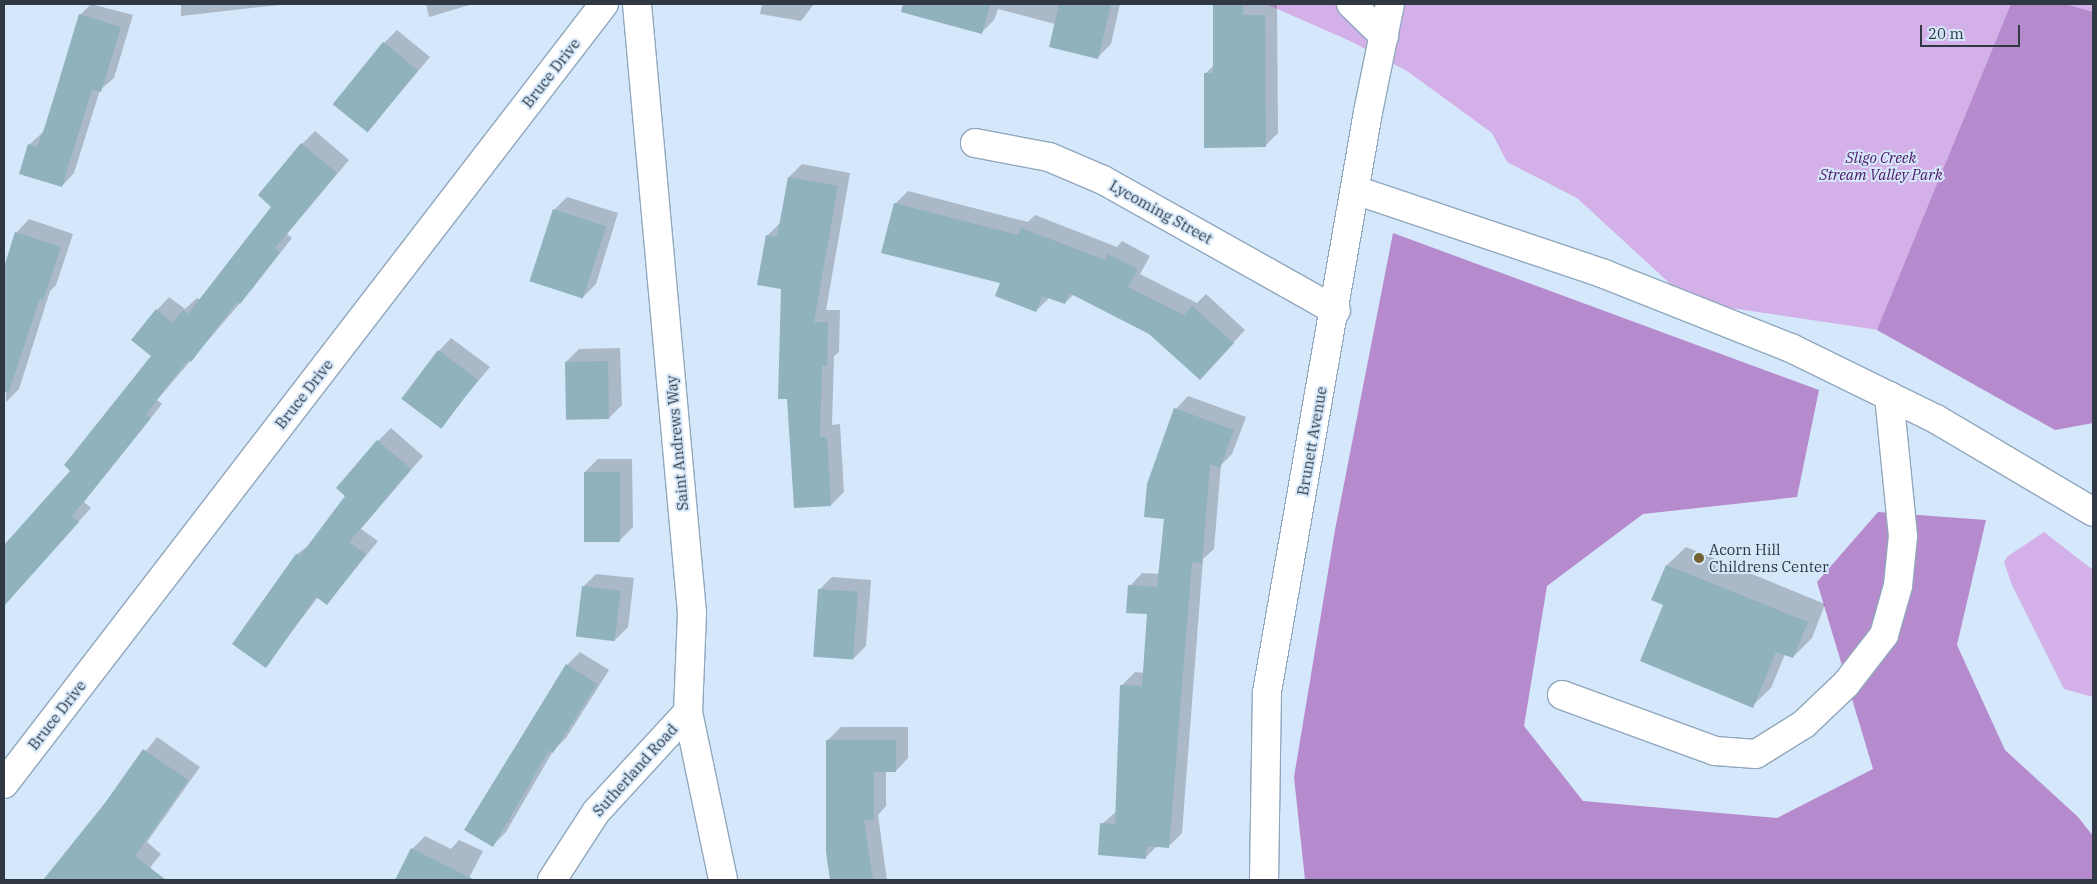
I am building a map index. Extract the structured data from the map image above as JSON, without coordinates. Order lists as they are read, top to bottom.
{
  "streets": {
    "street": [
      "Bruce Drive",
      "Lycoming Street",
      "Brunett Avenue",
      "Saint Andrews Way",
      "Sutherland Road"
    ]
  },
  "crossings": [
    ["Lycoming Street", "Brunett Avenue"],
    ["Saint Andrews Way", "Sutherland Road"]
  ],
  "parks": ["Sligo Creek Stream Valley Park"],
  "places": ["Acorn Hill Childrens Center"],
  "scale_bar": "20 m"
}
